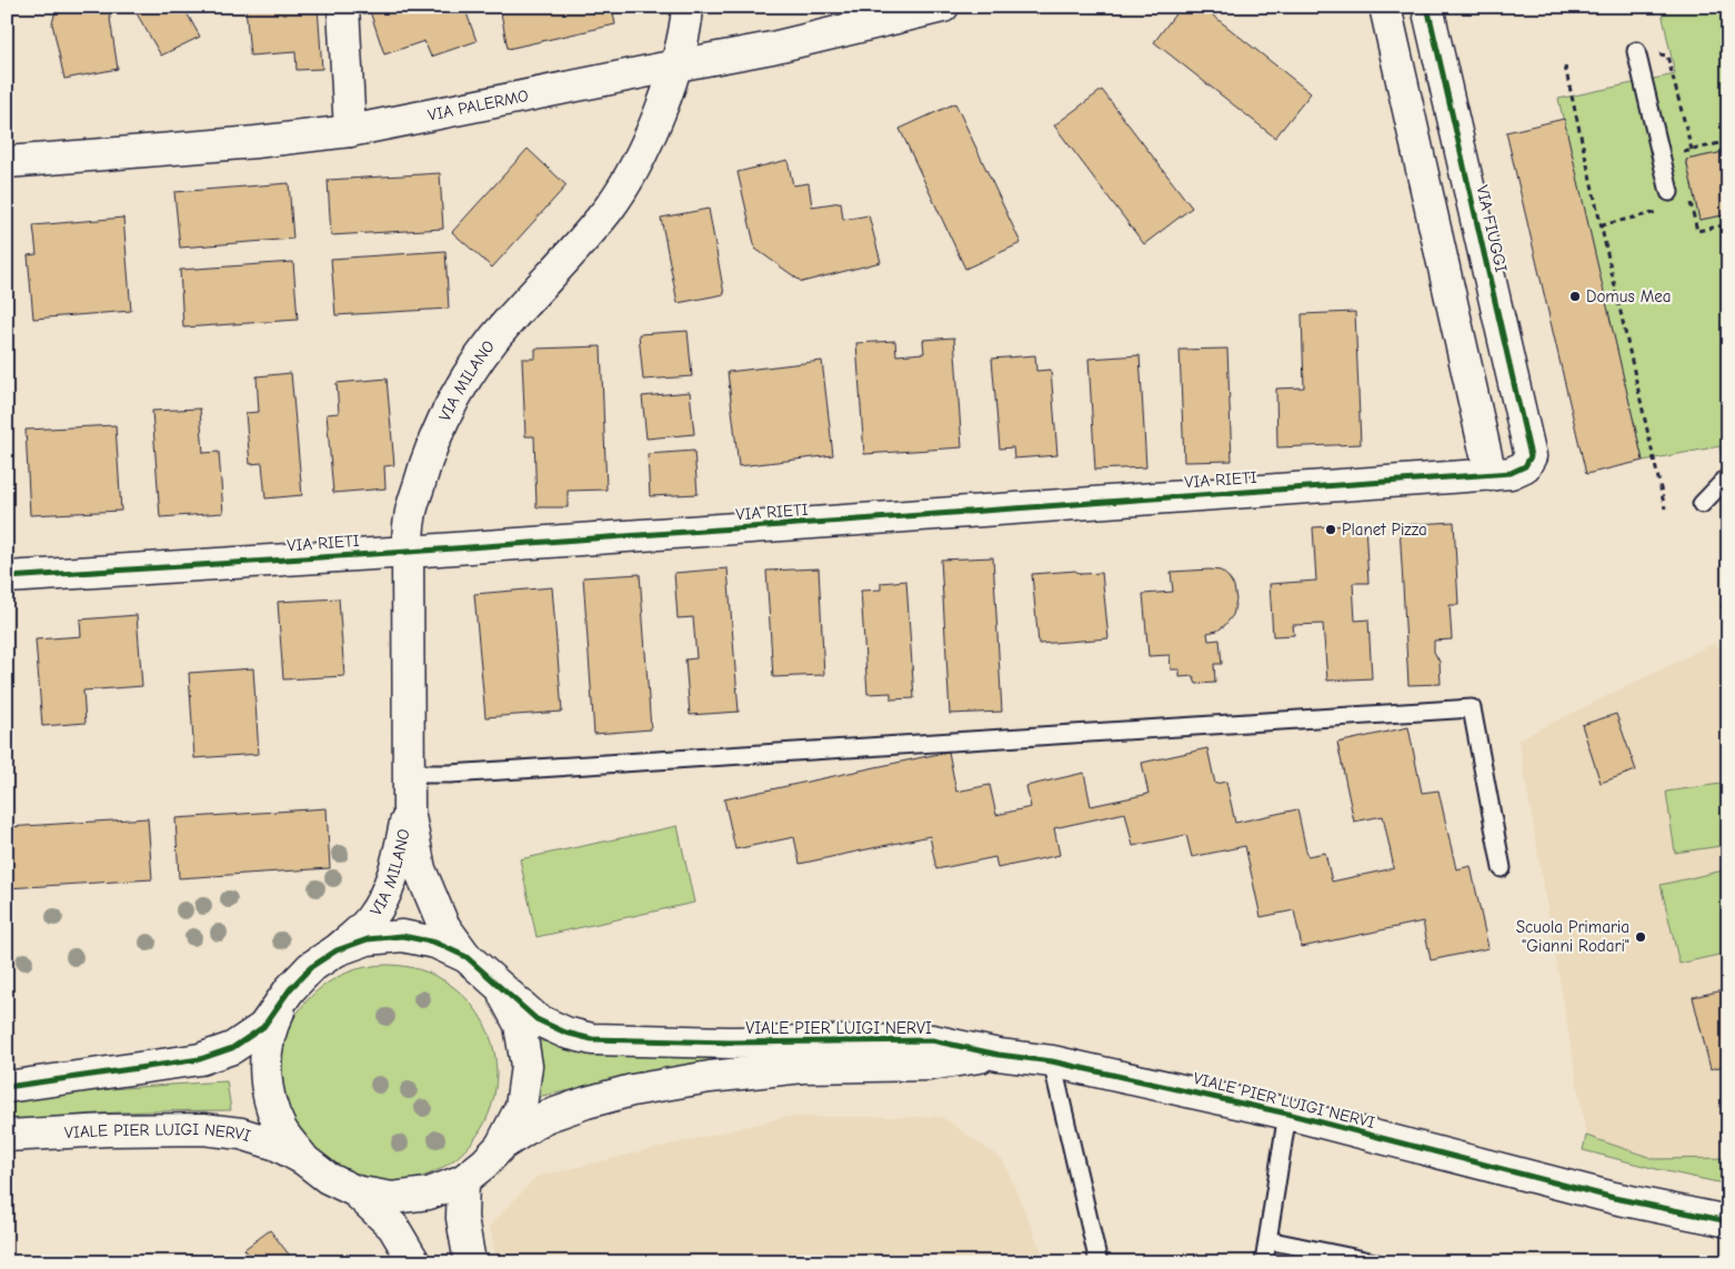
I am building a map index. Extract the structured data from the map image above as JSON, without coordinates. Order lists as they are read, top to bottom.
{
  "streets": {
    "street": [
      "VIA PALERMO",
      "VIA FIUGGI",
      "VIA MILANO",
      "VIA RIETI",
      "VIALE PIER LUIGI NERVI"
    ]
  },
  "crossings": [
    ["VIA PALERMO", "VIA MILANO"],
    ["VIA FIUGGI", "VIA RIETI"],
    ["VIA MILANO", "VIA RIETI"],
    ["VIA MILANO", "VIALE PIER LUIGI NERVI"]
  ],
  "places": ["Domus Mea", "Planet Pizza", "Scuola Primaria \"Gianni Rodari\""]
}
